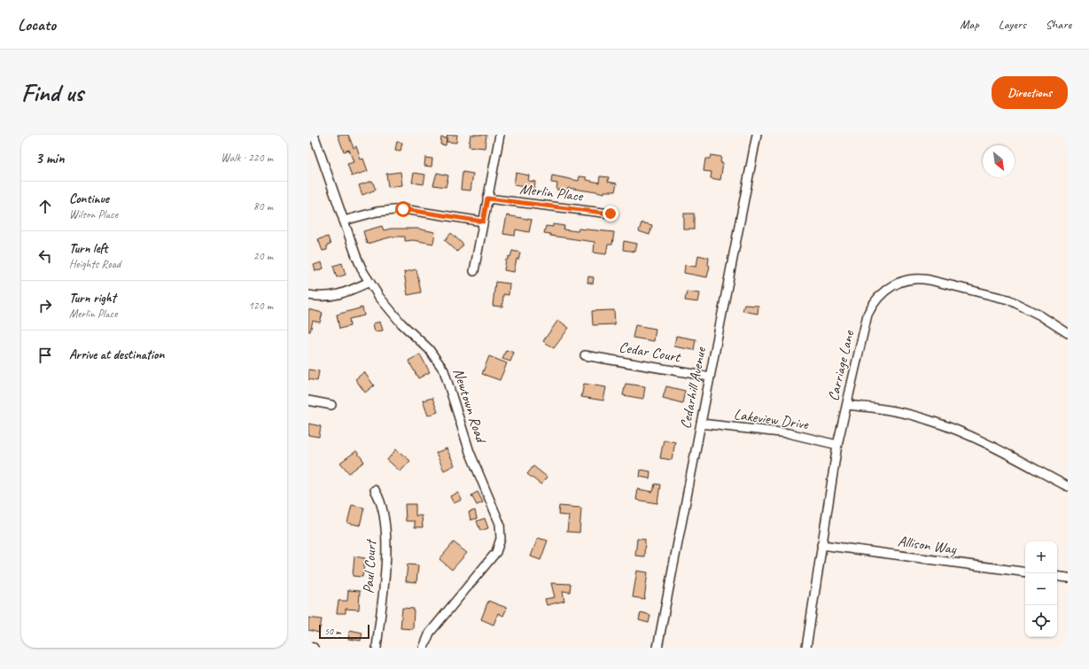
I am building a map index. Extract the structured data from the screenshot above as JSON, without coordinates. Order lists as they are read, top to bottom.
{
  "streets": {
    "street": [
      "Merlin Place",
      "Cedar Court",
      "Carriage Lane",
      "Cedarhill Avenue",
      "Newtown Road",
      "Lakeview Drive",
      "Allison Way",
      "Paul Court"
    ]
  },
  "crossings": [
    ["Cedar Court", "Cedarhill Avenue"],
    ["Carriage Lane", "Lakeview Drive"],
    ["Carriage Lane", "Allison Way"],
    ["Cedarhill Avenue", "Lakeview Drive"]
  ],
  "scale_bar": "50 m",
  "north": "bottom right",
  "page": {
    "header": "Locato",
    "nav": ["Map", "Layers", "Share"],
    "buttons": "Directions",
    "title": "Find us",
    "heading": ["3 min", "Walk · 220 m"],
    "list": [
      ["Continue", "Wilson Place", "80 m"],
      ["Turn left", "Heights Road", "20 m"],
      ["Turn right", "Merlin Place", "120 m"],
      "Arrive at destination"
    ],
    "map_buttons": ["+", "−"],
    "scale": "50 m"
  }
}
